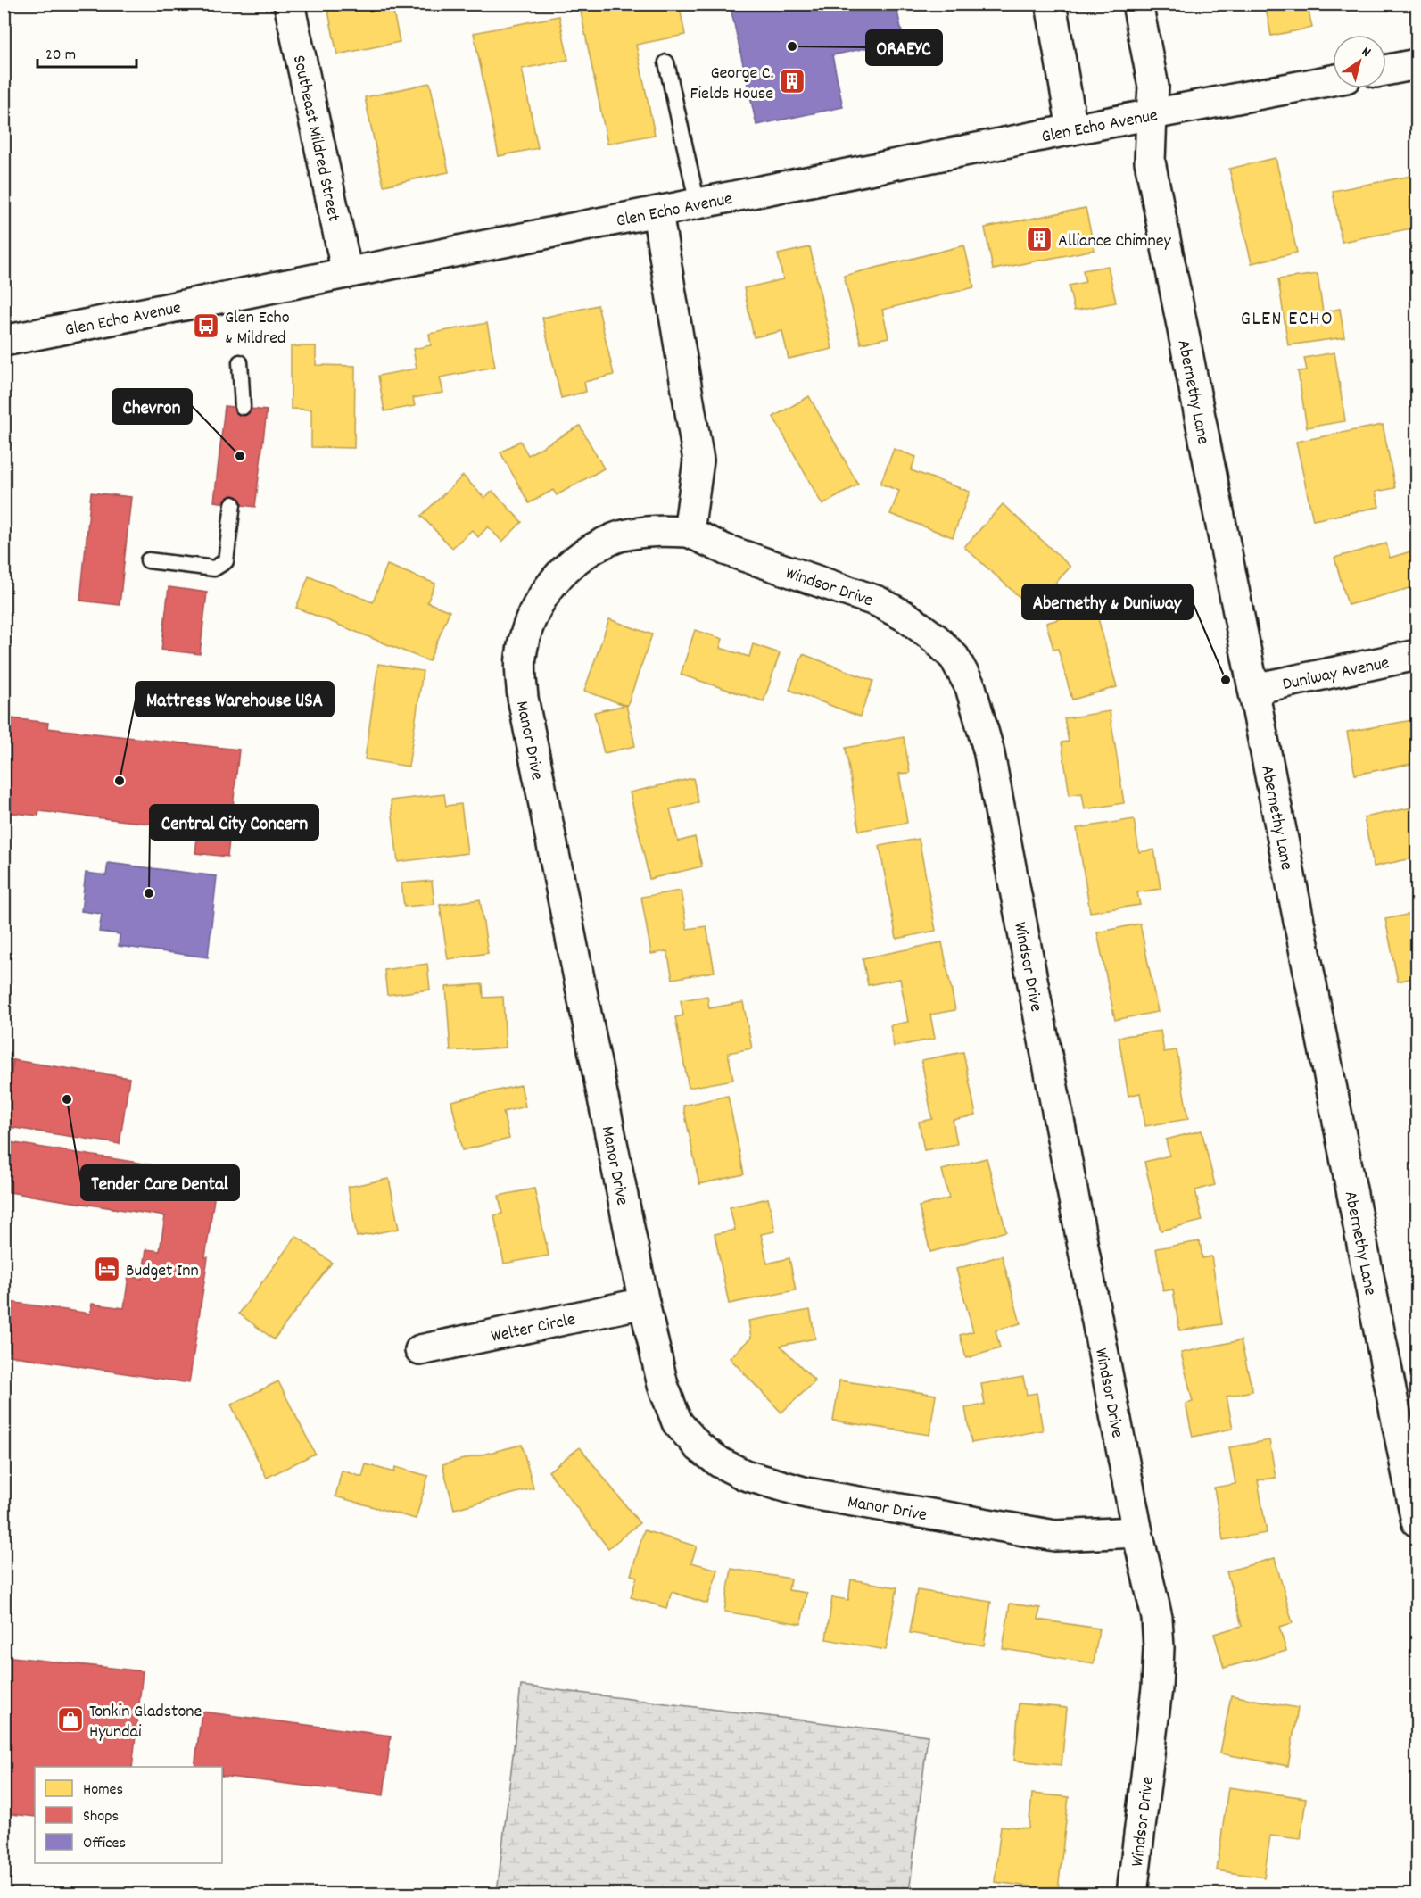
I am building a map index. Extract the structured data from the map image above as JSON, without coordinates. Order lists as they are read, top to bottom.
{
  "streets": {
    "street": [
      "Glen Echo Avenue",
      "Southeast Mildred Street",
      "Abernethy Lane",
      "Windsor Drive",
      "Duniway Avenue",
      "Manor Drive",
      "Welter Circle"
    ]
  },
  "crossings": [
    ["Glen Echo Avenue", "Southeast Mildred Street"],
    ["Glen Echo Avenue", "Abernethy Lane"],
    ["Abernethy Lane", "Duniway Avenue"],
    ["Windsor Drive", "Manor Drive"],
    ["Manor Drive", "Welter Circle"]
  ],
  "districts": ["GLEN ECHO"],
  "places": {
    "other": [
      "ORAEYC",
      "Chevron",
      "Abernethy & Duniway",
      "Mattress Warehouse USA",
      "Central City Concern",
      "Tender Care Dental"
    ],
    "building": ["George C. Fields House", "Alliance Chimney"],
    "bus stop": ["Glen Echo & Mildred"],
    "hotel": ["Budget Inn"],
    "shop": ["Tonkin Gladstone Hyundai"]
  },
  "legend": ["Homes", "Shops", "Offices"],
  "scale_bar": "20 m",
  "north": "top right"
}
